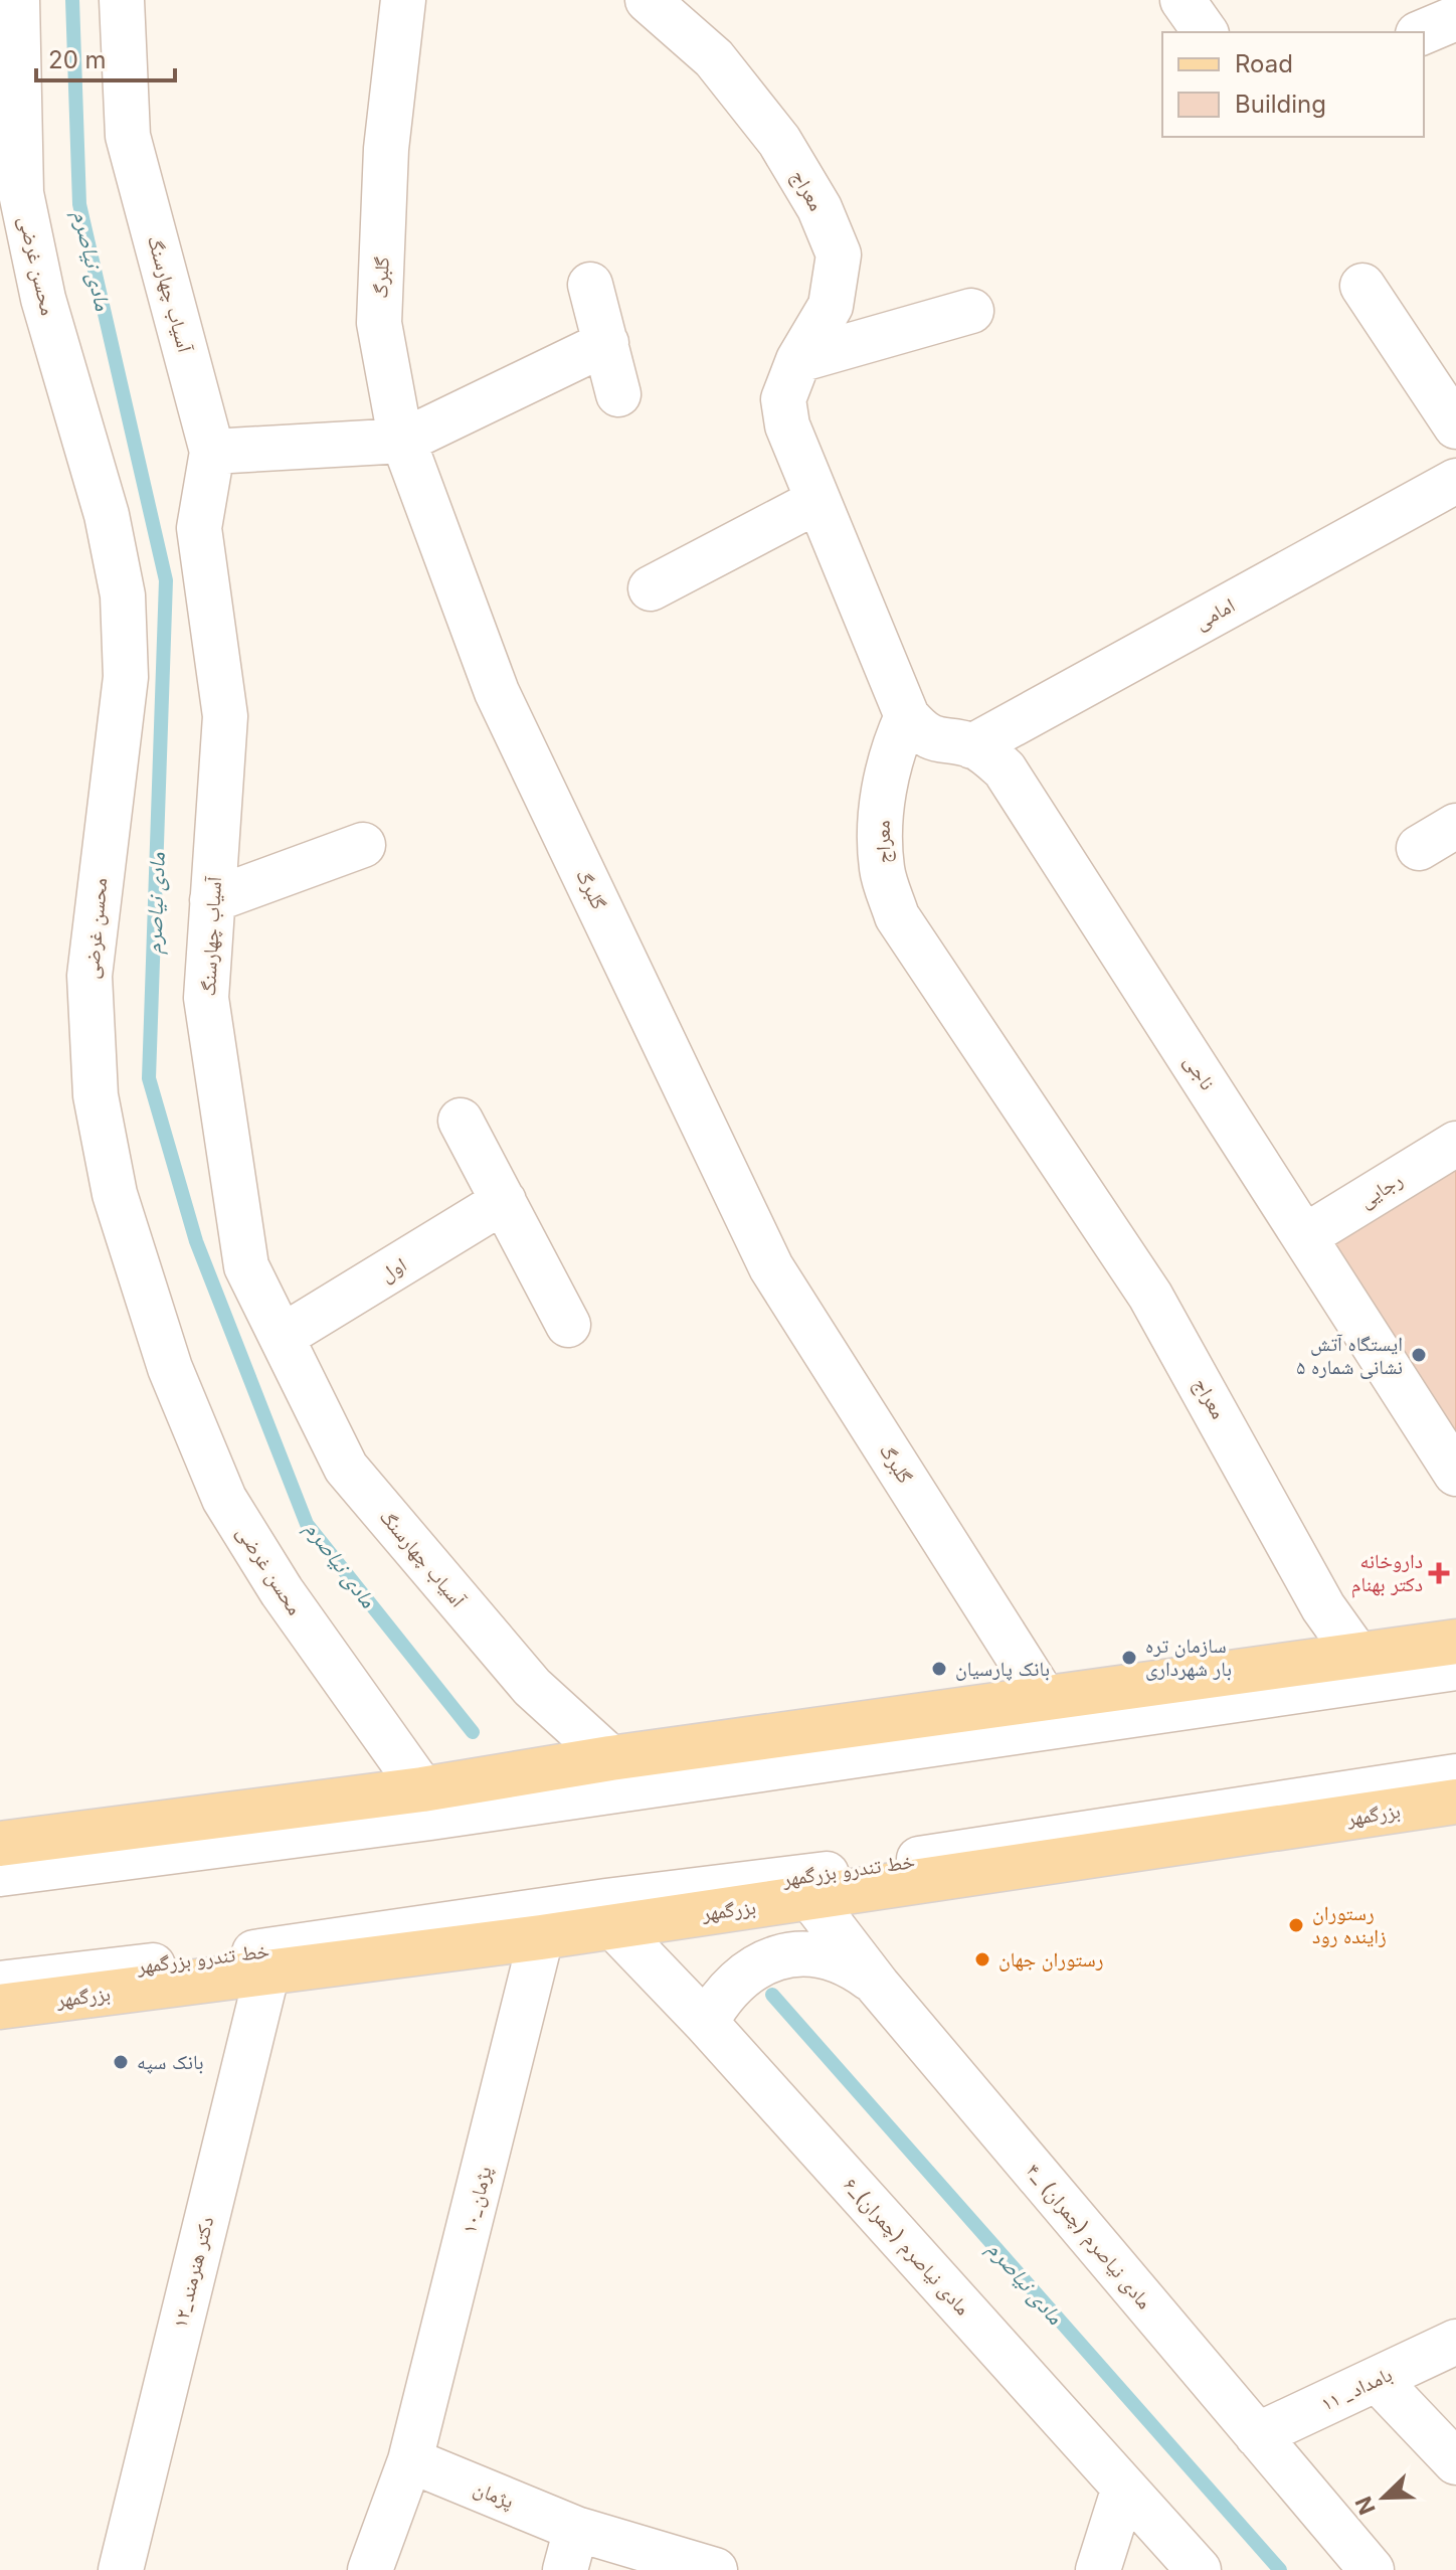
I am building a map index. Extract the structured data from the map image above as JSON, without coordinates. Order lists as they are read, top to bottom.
{
  "streets": {
    "main road": ["بزرگمهر"],
    "street": [
      "معراج",
      "محسن غرضی",
      "گلبرگ",
      "آسیاب چهارسنگ",
      "امامی",
      "ناجی",
      "رجایی",
      "اول",
      "خط تندرو بزرگمهر",
      "۱۰_پژمان",
      "۴_ مادی نیاصرم (چمران)",
      "۶_مادی نیاصرم (چمران)",
      "۱۲_دکتر هنرمند",
      "۱۱ _بامداد",
      "پژمان"
    ]
  },
  "crossings": [
    ["معراج", "ناجی"],
    ["آسیاب چهارسنگ", "اول"],
    ["امامی", "ناجی"],
    ["ناجی", "رجایی"],
    ["بزرگمهر", "۱۰_پژمان"],
    ["بزرگمهر", "۴_ مادی نیاصرم (چمران)"],
    ["بزرگمهر", "۶_مادی نیاصرم (چمران)"],
    ["بزرگمهر", "۱۲_دکتر هنرمند"],
    ["۱۰_پژمان", "پژمان"],
    ["۴_ مادی نیاصرم (چمران)", "۱۱ _بامداد"]
  ],
  "water": ["مادی نیاصرم"],
  "places": {
    "other": [
      "ایستگاه آتش نشانی شماره ۵",
      "سازمان تره بار شهرداری",
      "بانک پارسیان",
      "رستوران زاینده رود",
      "رستوران جهان",
      "بانک سپه"
    ],
    "health": ["داروخانه دکتر بهنام"]
  },
  "legend": ["Road", "Building"],
  "scale_bar": "20 m",
  "north": "bottom left"
}
